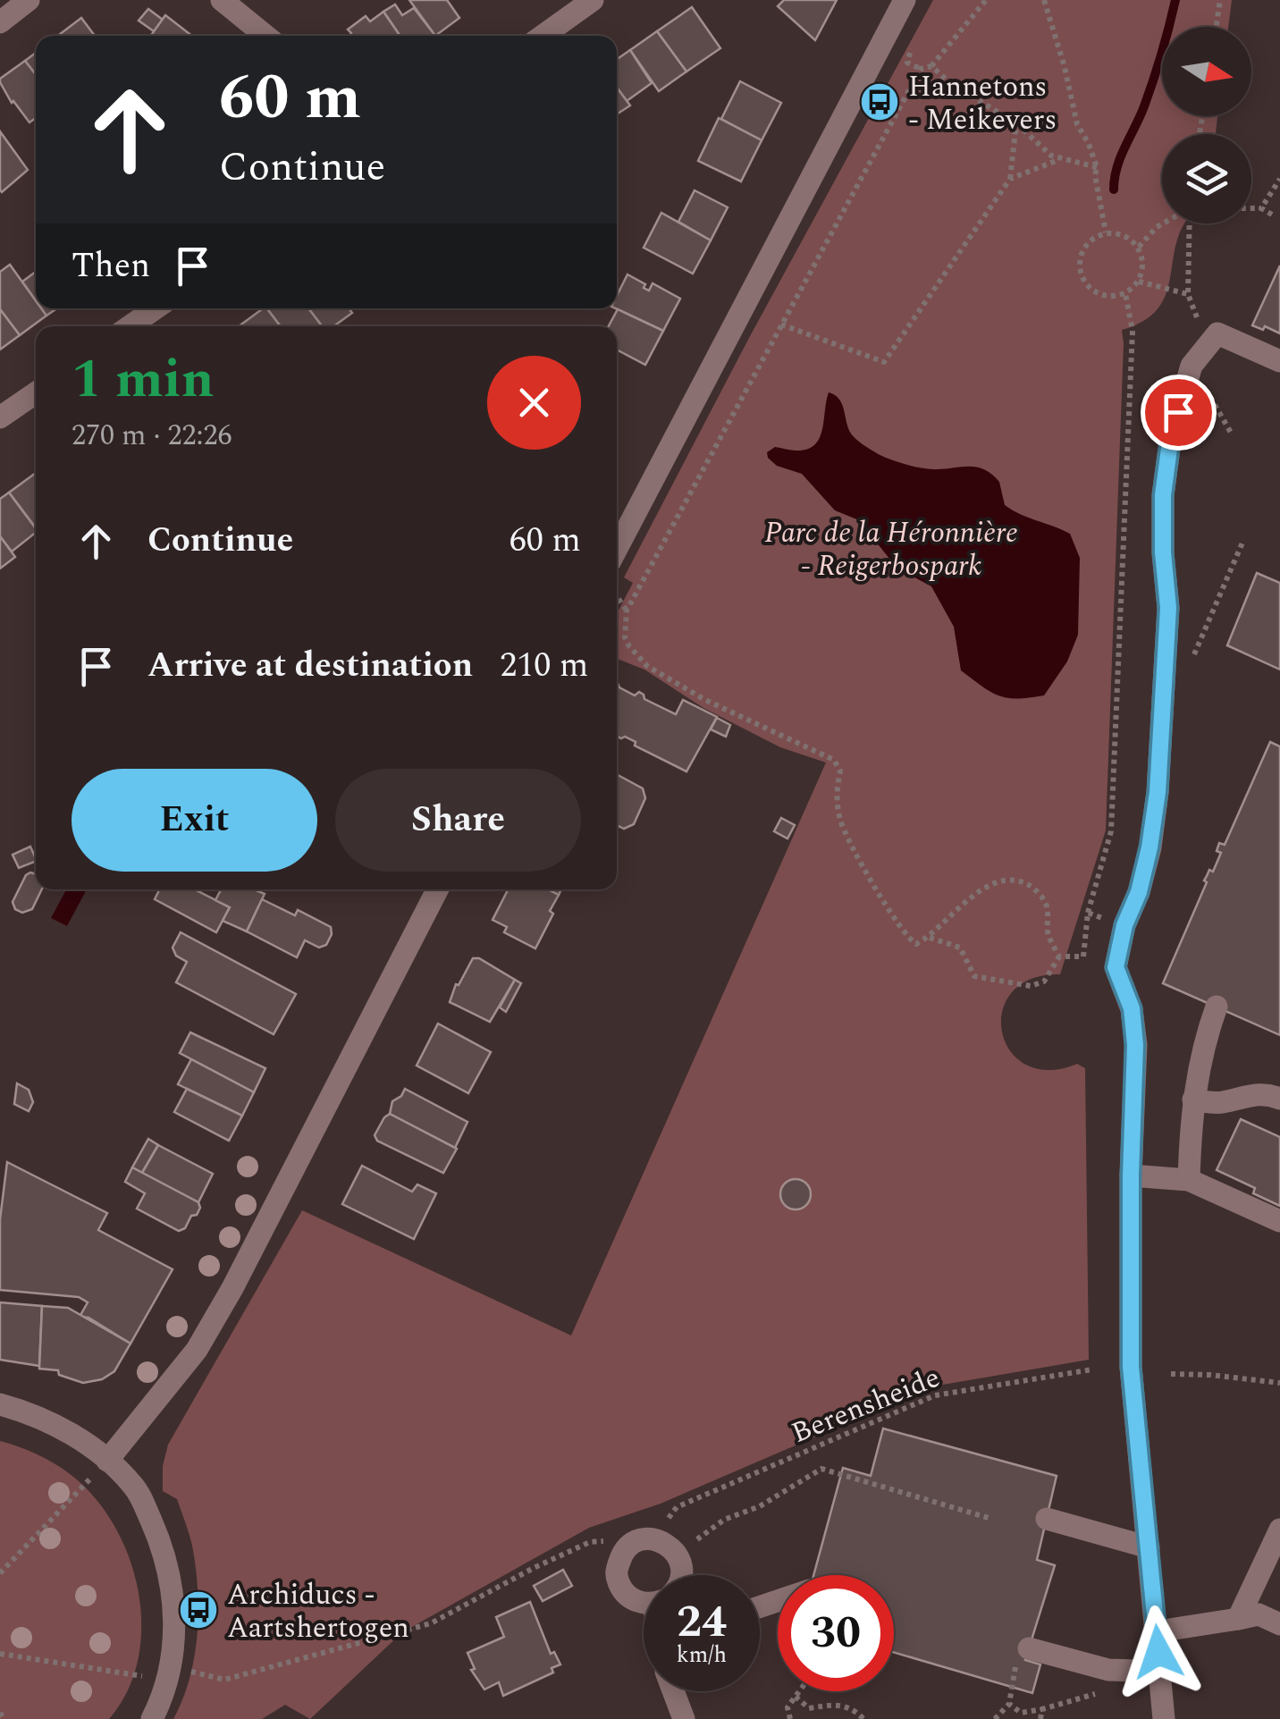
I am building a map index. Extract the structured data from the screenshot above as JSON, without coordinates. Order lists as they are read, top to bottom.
{
  "streets": {
    "path": ["Berensheide"]
  },
  "parks": ["Parc de la Héronnière - Reigerbospark"],
  "places": {
    "bus stop": ["Hannetons - Meikevers", "Archiducs - Aartshertogen"]
  },
  "north": "right",
  "page": {
    "turn": ["60 m", "Continue"],
    "then": "Then",
    "heading": ["1 min", "270 m · 22:26"],
    "list": [
      {
        "name": "Continue",
        "value": "60 m"
      },
      {
        "name": "Arrive at destination",
        "value": "210 m"
      }
    ],
    "buttons": ["Exit", "Share"],
    "speed": "24 km/h",
    "limit": "30"
  }
}
